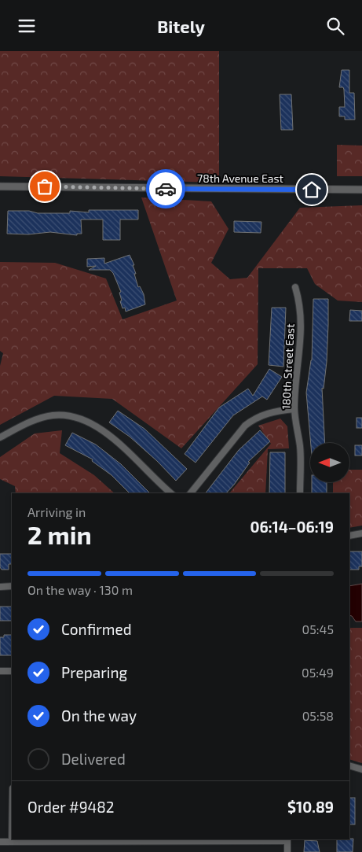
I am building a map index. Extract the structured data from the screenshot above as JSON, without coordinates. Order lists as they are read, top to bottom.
{
  "streets": {
    "street": ["78th Avenue East", "180th Street East"]
  },
  "north": "left",
  "page": {
    "header": "Bitely",
    "heading": ["2 min", "Arriving in", "06:14–06:19"],
    "panel": ["Order #9482", "$10.89"],
    "bar": "On the way · 130 m",
    "list": [
      ["Confirmed", "05:45"],
      ["Preparing", "05:49"],
      ["On the way", "05:58"],
      "Delivered"
    ]
  }
}
